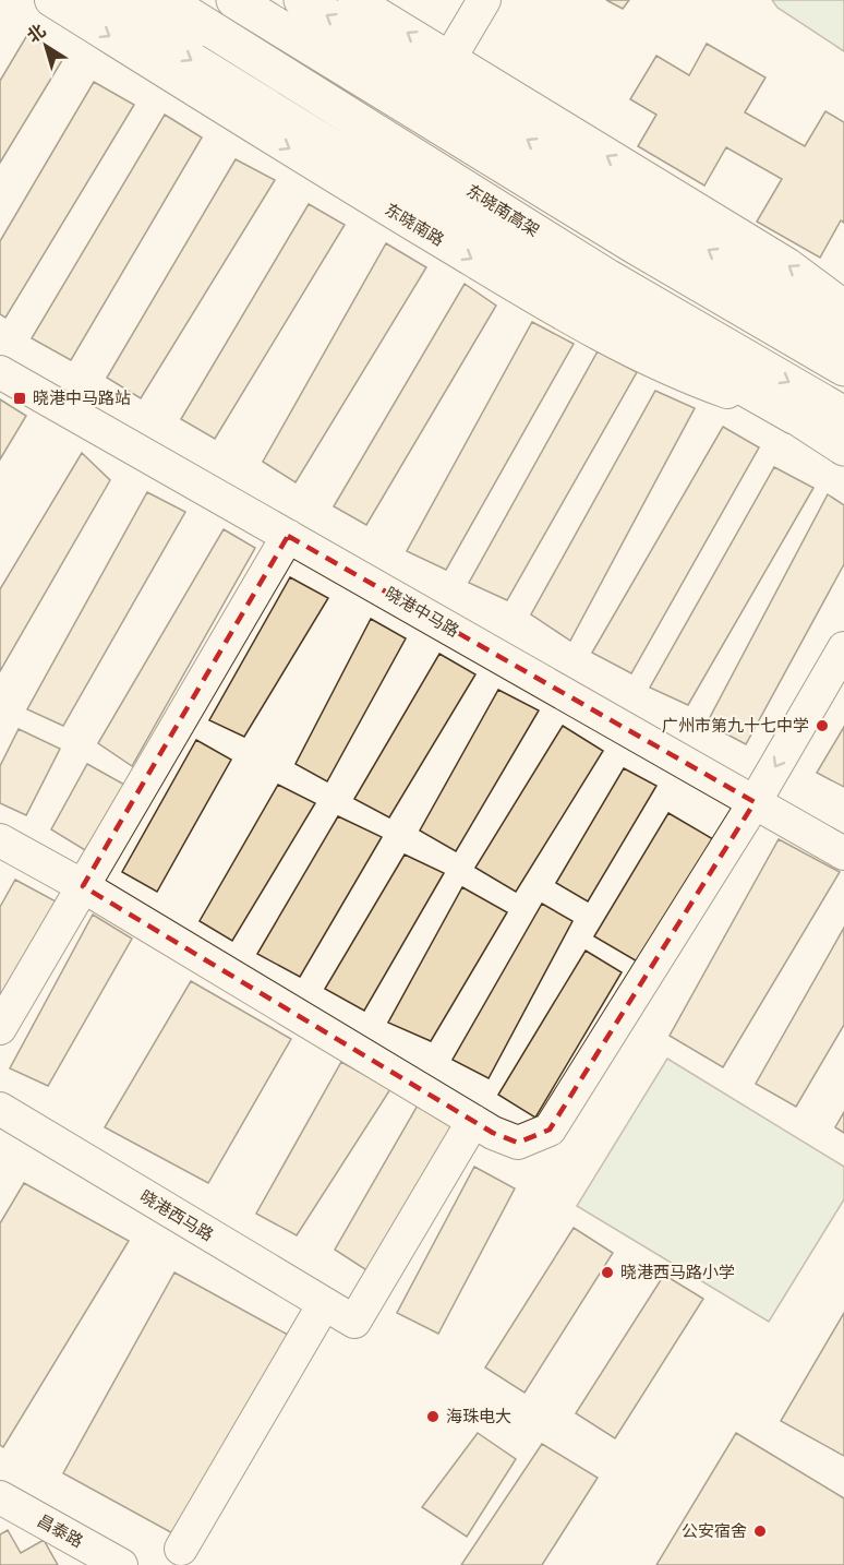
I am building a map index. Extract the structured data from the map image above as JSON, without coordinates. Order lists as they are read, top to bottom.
{
  "streets": {
    "main road": ["东晓南高架", "东晓南路"],
    "street": ["晓港中马路", "晓港西马路", "昌泰路"]
  },
  "places": {
    "transit": ["晓港中马路站"],
    "other": [
      "广州市第九十七中学",
      "晓港西马路小学",
      "海珠电大",
      "公安宿舍"
    ]
  },
  "north": "top left"
}
